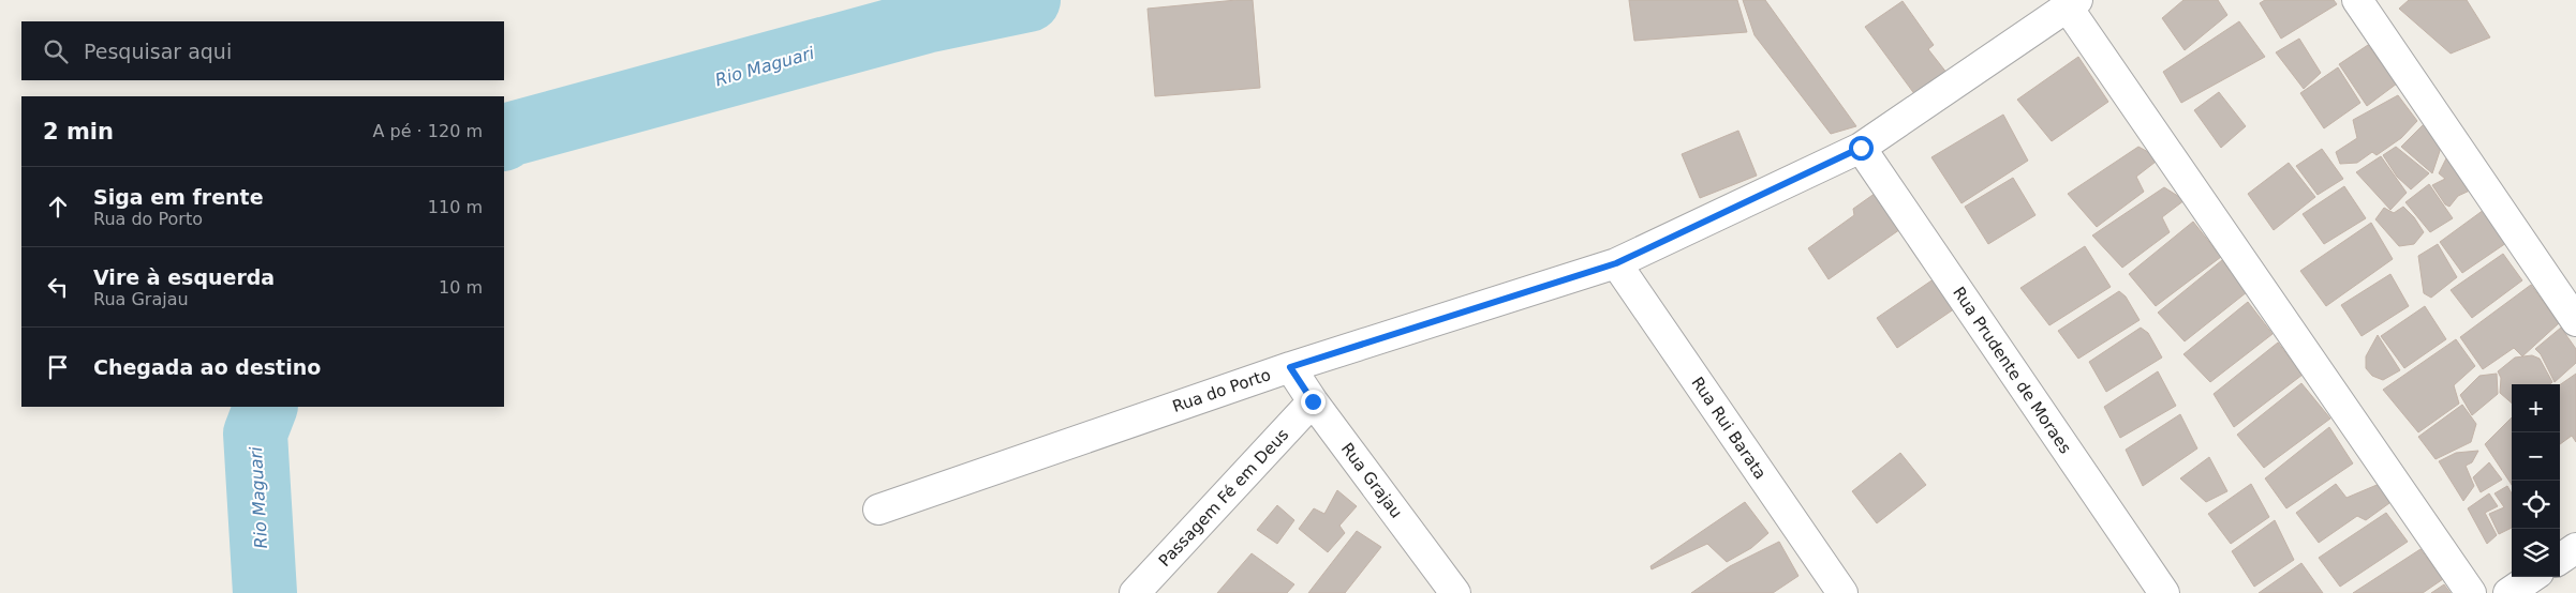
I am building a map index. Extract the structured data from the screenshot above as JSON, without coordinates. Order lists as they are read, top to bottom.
{
  "streets": {
    "street": [
      "Rua Prudente de Moraes",
      "Rua do Porto",
      "Rua Rui Barata",
      "Rua Grajau",
      "Passagem Fé em Deus"
    ]
  },
  "crossings": [
    ["Rua Prudente de Moraes", "Rua do Porto"],
    ["Rua do Porto", "Rua Rui Barata"],
    ["Rua do Porto", "Rua Grajau"],
    ["Rua Grajau", "Passagem Fé em Deus"]
  ],
  "water": ["Rio Maguari"],
  "page": {
    "search": "Pesquisar aqui",
    "heading": ["2 min", "A pé · 120 m"],
    "list": [
      ["Siga em frente", "Rua do Porto", "110 m"],
      ["Vire à esquerda", "Rua Grajau", "10 m"],
      "Chegada ao destino"
    ],
    "map_buttons": ["+", "−"]
  }
}
